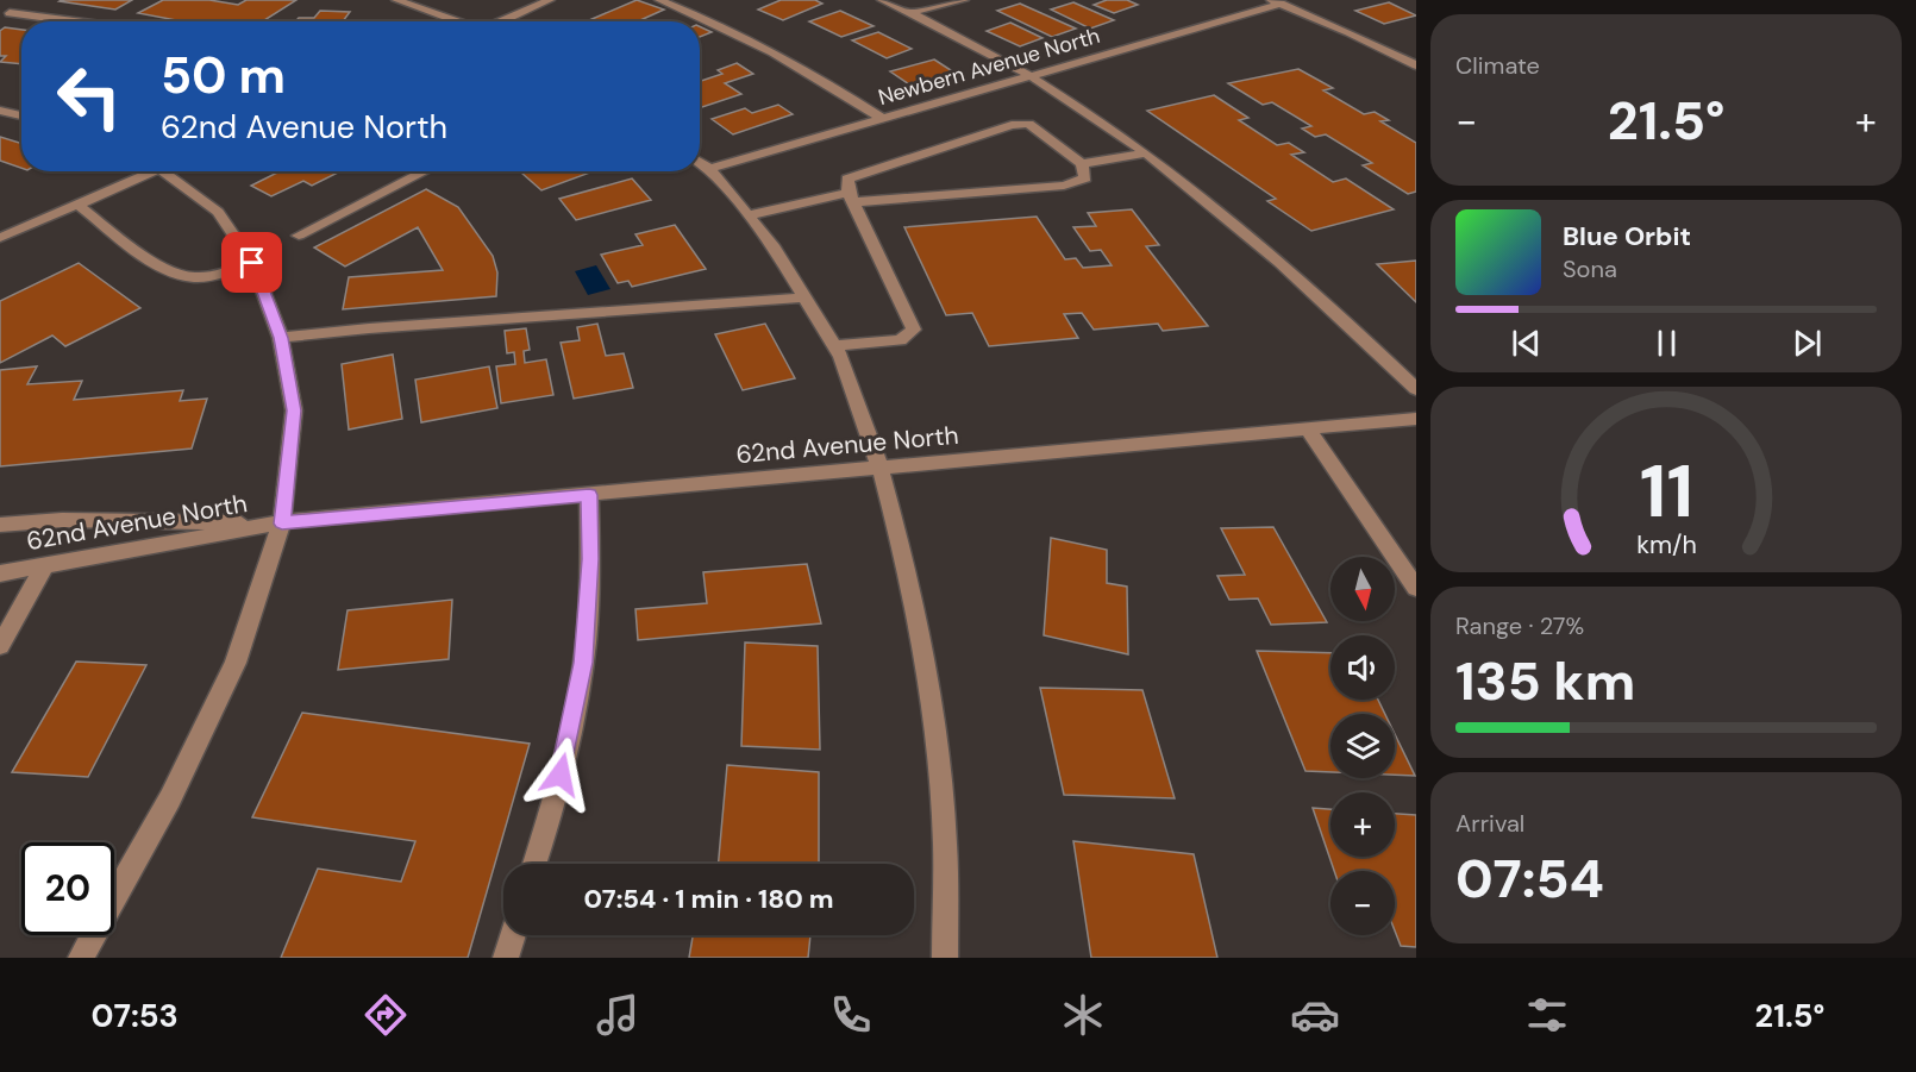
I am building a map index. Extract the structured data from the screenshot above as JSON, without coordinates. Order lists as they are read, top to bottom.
{
  "streets": {
    "street": ["Newbern Avenue North", "62nd Avenue North"]
  },
  "north": "bottom",
  "page": {
    "tile": [
      "Climate",
      ["Range · 27%", "135 km"],
      ["Arrival", "07:54"]
    ],
    "turn": ["50 m", "62nd Avenue North"],
    "heat": ["−", "21.5°", "+"],
    "song": ["Blue Orbit", "Sona"],
    "map_buttons": ["+", "−"],
    "limit": "20",
    "trip": "07:54 · 1 min · 180 m",
    "tabs": ["07:53", "21.5°"],
    "gauge": ["11", "km/h"]
  }
}
